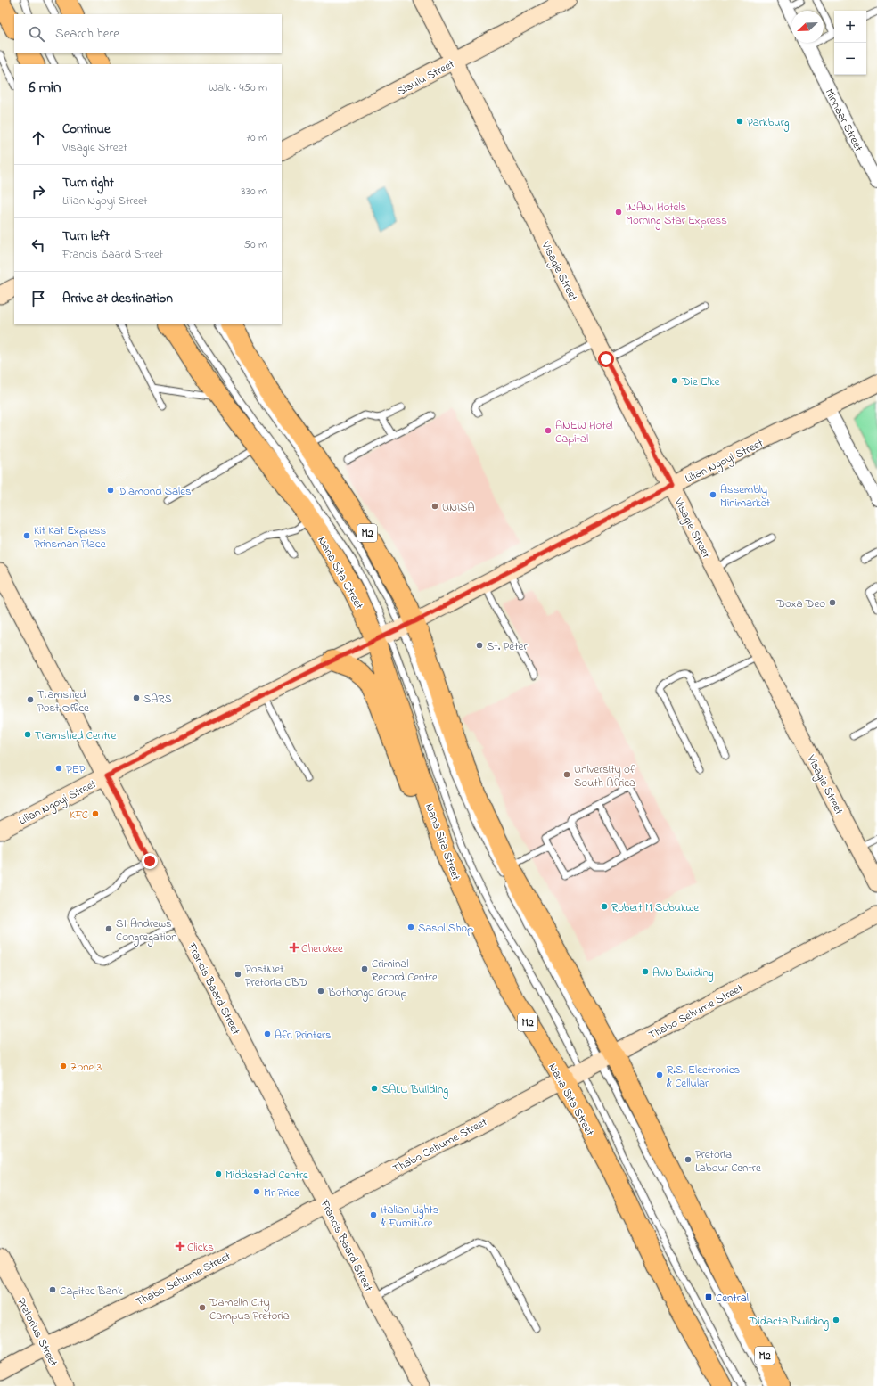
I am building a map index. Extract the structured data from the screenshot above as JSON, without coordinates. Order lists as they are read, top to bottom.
{
  "streets": {
    "main road": ["M2", "Nana Sita Street"],
    "street": [
      "Sisulu Street",
      "Minnaar Street",
      "Visagie Street",
      "Lilian Ngoyi Street",
      "Francis Baard Street",
      "Thabo Sehume Street",
      "Pretorius Street"
    ]
  },
  "crossings": [
    ["Sisulu Street", "Visagie Street"],
    ["Visagie Street", "Lilian Ngoyi Street"],
    ["Lilian Ngoyi Street", "Nana Sita Street"],
    ["Lilian Ngoyi Street", "Francis Baard Street"],
    ["Nana Sita Street", "Thabo Sehume Street"],
    ["Francis Baard Street", "Thabo Sehume Street"],
    ["Thabo Sehume Street", "Pretorius Street"]
  ],
  "places": {
    "other": [
      "Parkburg",
      "INANI Hotels Morning Star Express",
      "Die Elke",
      "ANEW Hotel Capital",
      "Diamond Sales",
      "Assembly Minimarket",
      "UNISA",
      "Kit Kat Express Prinsman Place",
      "Doxa Deo",
      "St. Peter",
      "SARS",
      "Tramshed Post Office",
      "Tramshed Centre",
      "PEP",
      "University of South Africa",
      "KFC",
      "Robert M Sobukwe",
      "Sasol Shop",
      "St Andrews Congregation",
      "Criminal Record Centre",
      "AVN Building",
      "PostNet Pretoria CBD",
      "Bothongo Group",
      "Afri Printers",
      "Zone 3",
      "R.S. Electronics & Cellular",
      "SALU Building",
      "Pretoria Labour Centre",
      "Middestad Centre",
      "Mr Price",
      "Italian Lights & Furniture",
      "Capitec Bank",
      "Damelin City Campus Pretoria",
      "Didacta Building"
    ],
    "health": ["Cherokee", "Clicks"],
    "transit": ["Central"]
  },
  "north": "bottom left",
  "page": {
    "map_buttons": ["+", "−"],
    "search": "Search here",
    "heading": ["6 min", "Walk · 450 m"],
    "list": [
      ["Continue", "Visagie Street", "70 m"],
      ["Turn right", "Lilian Ngoyi Street", "330 m"],
      ["Turn left", "Francis Baard Street", "50 m"],
      "Arrive at destination"
    ]
  }
}
